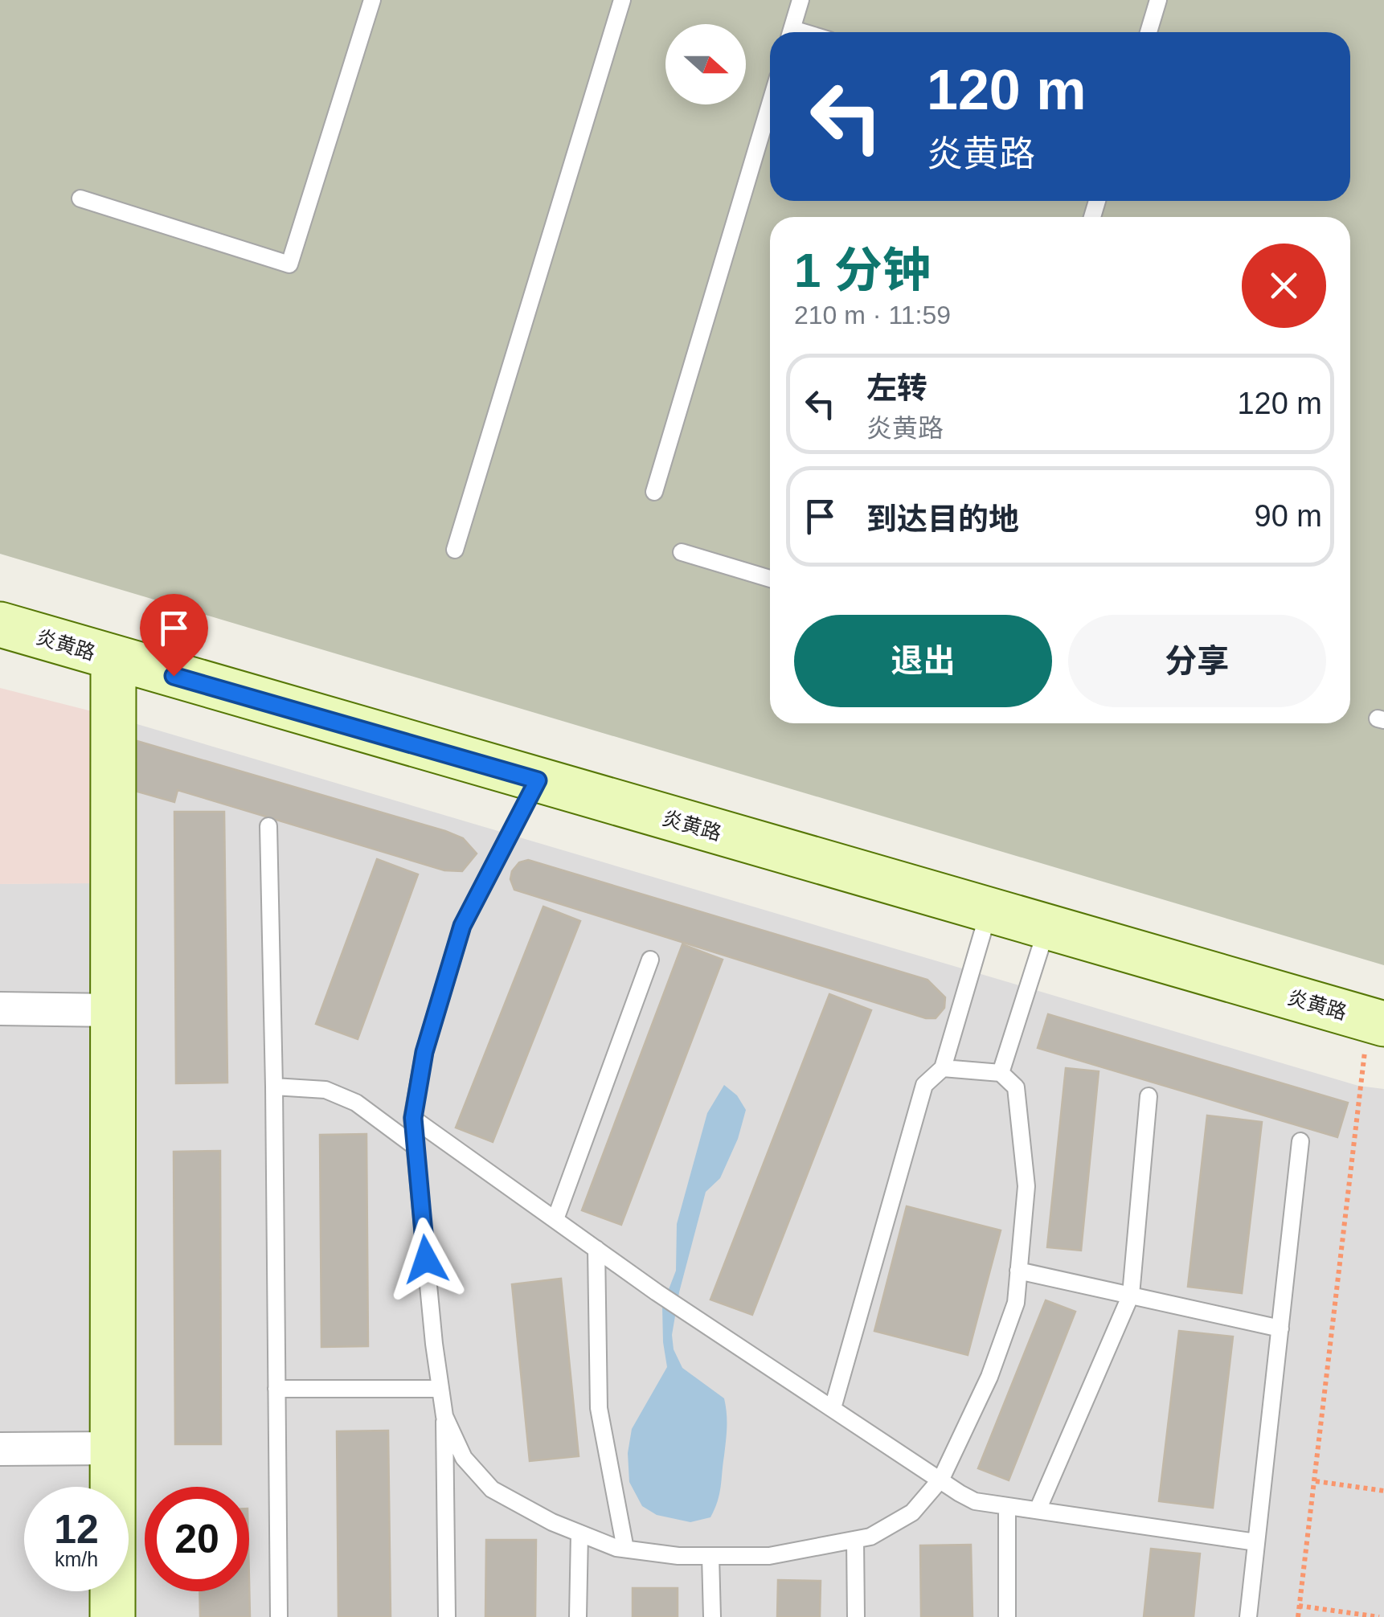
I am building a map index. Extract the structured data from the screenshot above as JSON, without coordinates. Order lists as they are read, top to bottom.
{
  "streets": {
    "street": ["炎黄路"]
  },
  "north": "right",
  "page": {
    "turn": ["120 m", "炎黄路"],
    "heading": ["1 分钟", "210 m · 11:59"],
    "list": [
      {
        "name": "左转",
        "note": "炎黄路",
        "value": "120 m"
      },
      {
        "name": "到达目的地",
        "value": "90 m"
      }
    ],
    "buttons": ["退出", "分享"],
    "speed": "12 km/h",
    "limit": "20"
  }
}
